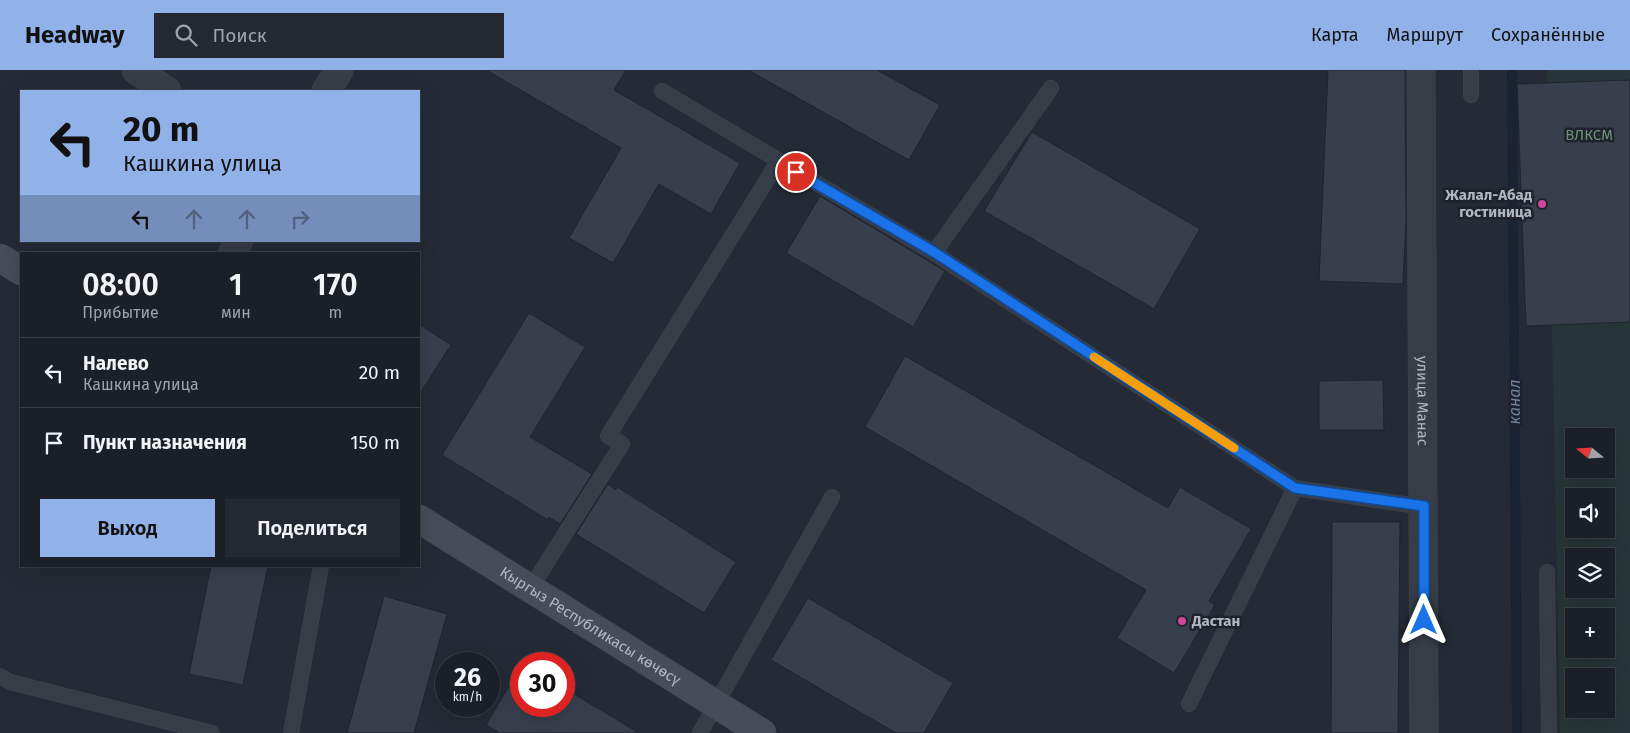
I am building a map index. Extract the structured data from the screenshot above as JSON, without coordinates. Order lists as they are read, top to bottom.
{
  "streets": {
    "main road": ["Кыргыз Республикасы көчөсү"],
    "street": ["улица Манас"]
  },
  "water": ["канал"],
  "parks": ["ВЛКСМ"],
  "places": ["Жалал-Абад гостиница", "Дастан"],
  "north": "left",
  "page": {
    "header": "Headway",
    "search": "Поиск",
    "nav": ["Карта", "Маршрут", "Сохранённые"],
    "turn": ["20 m", "Кашкина улица"],
    "eta": [
      "08:00",
      "Прибытие",
      "1",
      "мин",
      "170",
      "m"
    ],
    "list": [
      {
        "name": "Налево",
        "note": "Кашкина улица",
        "value": "20 m"
      },
      {
        "name": "Пункт назначения",
        "value": "150 m"
      }
    ],
    "map_buttons": ["+", "−"],
    "buttons": ["Выход", "Поделиться"],
    "speed": "26 km/h",
    "limit": "30"
  }
}
